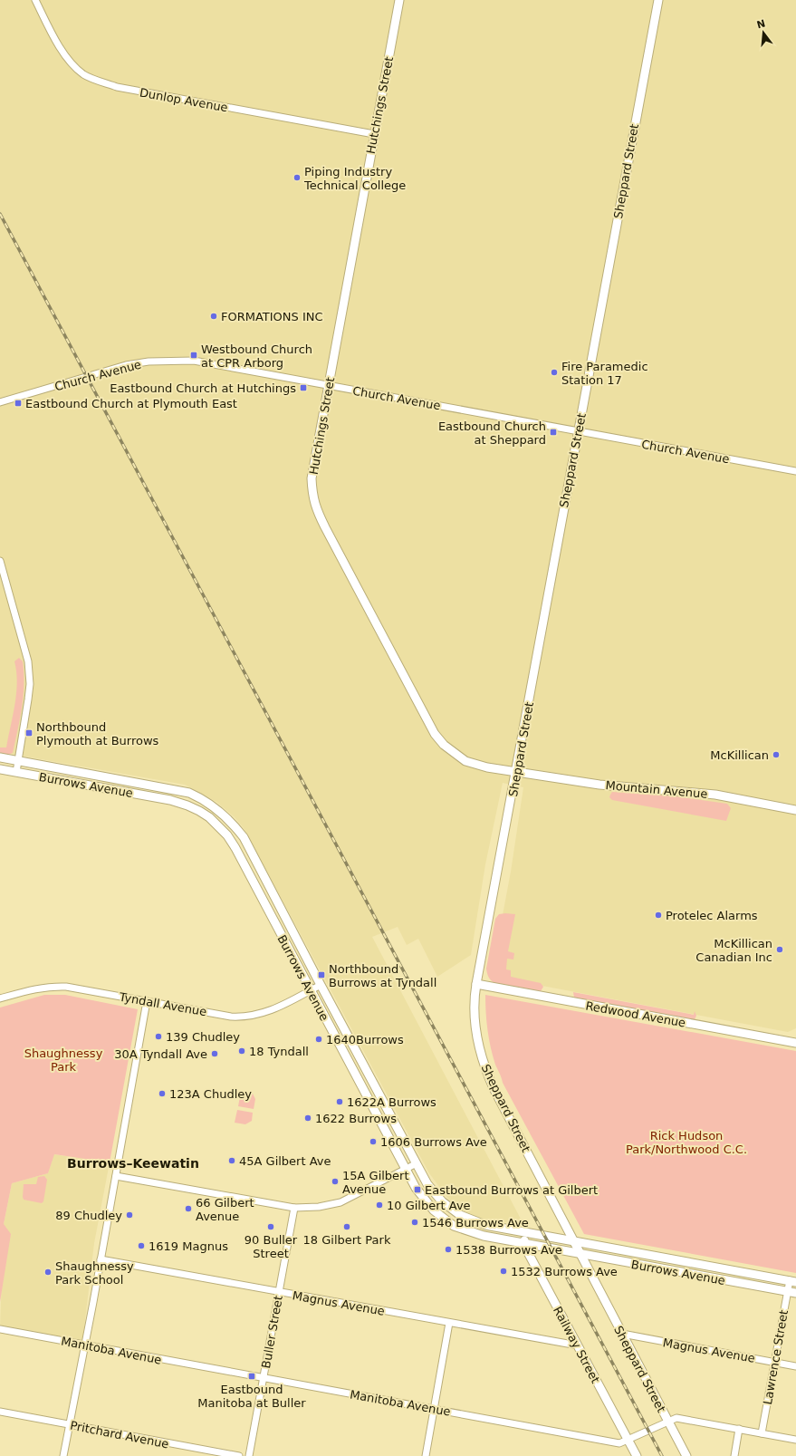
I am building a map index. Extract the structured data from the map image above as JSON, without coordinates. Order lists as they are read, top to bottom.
{
  "streets": {
    "street": [
      "Dunlop Avenue",
      "Hutchings Street",
      "Sheppard Street",
      "Church Avenue",
      "Burrows Avenue",
      "Mountain Avenue",
      "Tyndall Avenue",
      "Redwood Avenue",
      "Magnus Avenue",
      "Buller Street",
      "Railway Street",
      "Manitoba Avenue",
      "Lawrence Street",
      "Pritchard Avenue"
    ]
  },
  "crossings": [
    ["Dunlop Avenue", "Hutchings Street"],
    ["Hutchings Street", "Sheppard Street"],
    ["Hutchings Street", "Church Avenue"],
    ["Hutchings Street", "Mountain Avenue"],
    ["Sheppard Street", "Church Avenue"],
    ["Sheppard Street", "Burrows Avenue"],
    ["Sheppard Street", "Mountain Avenue"],
    ["Sheppard Street", "Redwood Avenue"],
    ["Sheppard Street", "Magnus Avenue"],
    ["Sheppard Street", "Manitoba Avenue"],
    ["Burrows Avenue", "Tyndall Avenue"],
    ["Burrows Avenue", "Railway Street"],
    ["Burrows Avenue", "Lawrence Street"],
    ["Magnus Avenue", "Buller Street"],
    ["Magnus Avenue", "Railway Street"],
    ["Magnus Avenue", "Lawrence Street"],
    ["Buller Street", "Manitoba Avenue"],
    ["Railway Street", "Manitoba Avenue"],
    ["Manitoba Avenue", "Lawrence Street"]
  ],
  "districts": ["Burrows–Keewatin"],
  "parks": ["Shaughnessy Park", "Rick Hudson Park/Northwood C.C."],
  "places": {
    "other": [
      "Piping Industry Technical College",
      "FORMATIONS INC",
      "Fire Paramedic Station 17",
      "McKillican",
      "Protelec Alarms",
      "McKillican Canadian Inc",
      "139 Chudley",
      "1640Burrows",
      "18 Tyndall",
      "30A Tyndall Ave",
      "123A Chudley",
      "1622A Burrows",
      "1622 Burrows",
      "1606 Burrows Ave",
      "45A Gilbert Ave",
      "15A Gilbert Avenue",
      "10 Gilbert Ave",
      "66 Gilbert Avenue",
      "89 Chudley",
      "1546 Burrows Ave",
      "90 Buller Street",
      "18 Gilbert Park",
      "1619 Magnus",
      "1538 Burrows Ave",
      "1532 Burrows Ave",
      "Shaughnessy Park School"
    ],
    "transit": [
      "Westbound Church at CPR Arborg",
      "Eastbound Church at Hutchings",
      "Eastbound Church at Plymouth East",
      "Eastbound Church at Sheppard",
      "Northbound Plymouth at Burrows",
      "Northbound Burrows at Tyndall",
      "Eastbound Burrows at Gilbert",
      "Eastbound Manitoba at Buller"
    ]
  },
  "north": "top"
}
